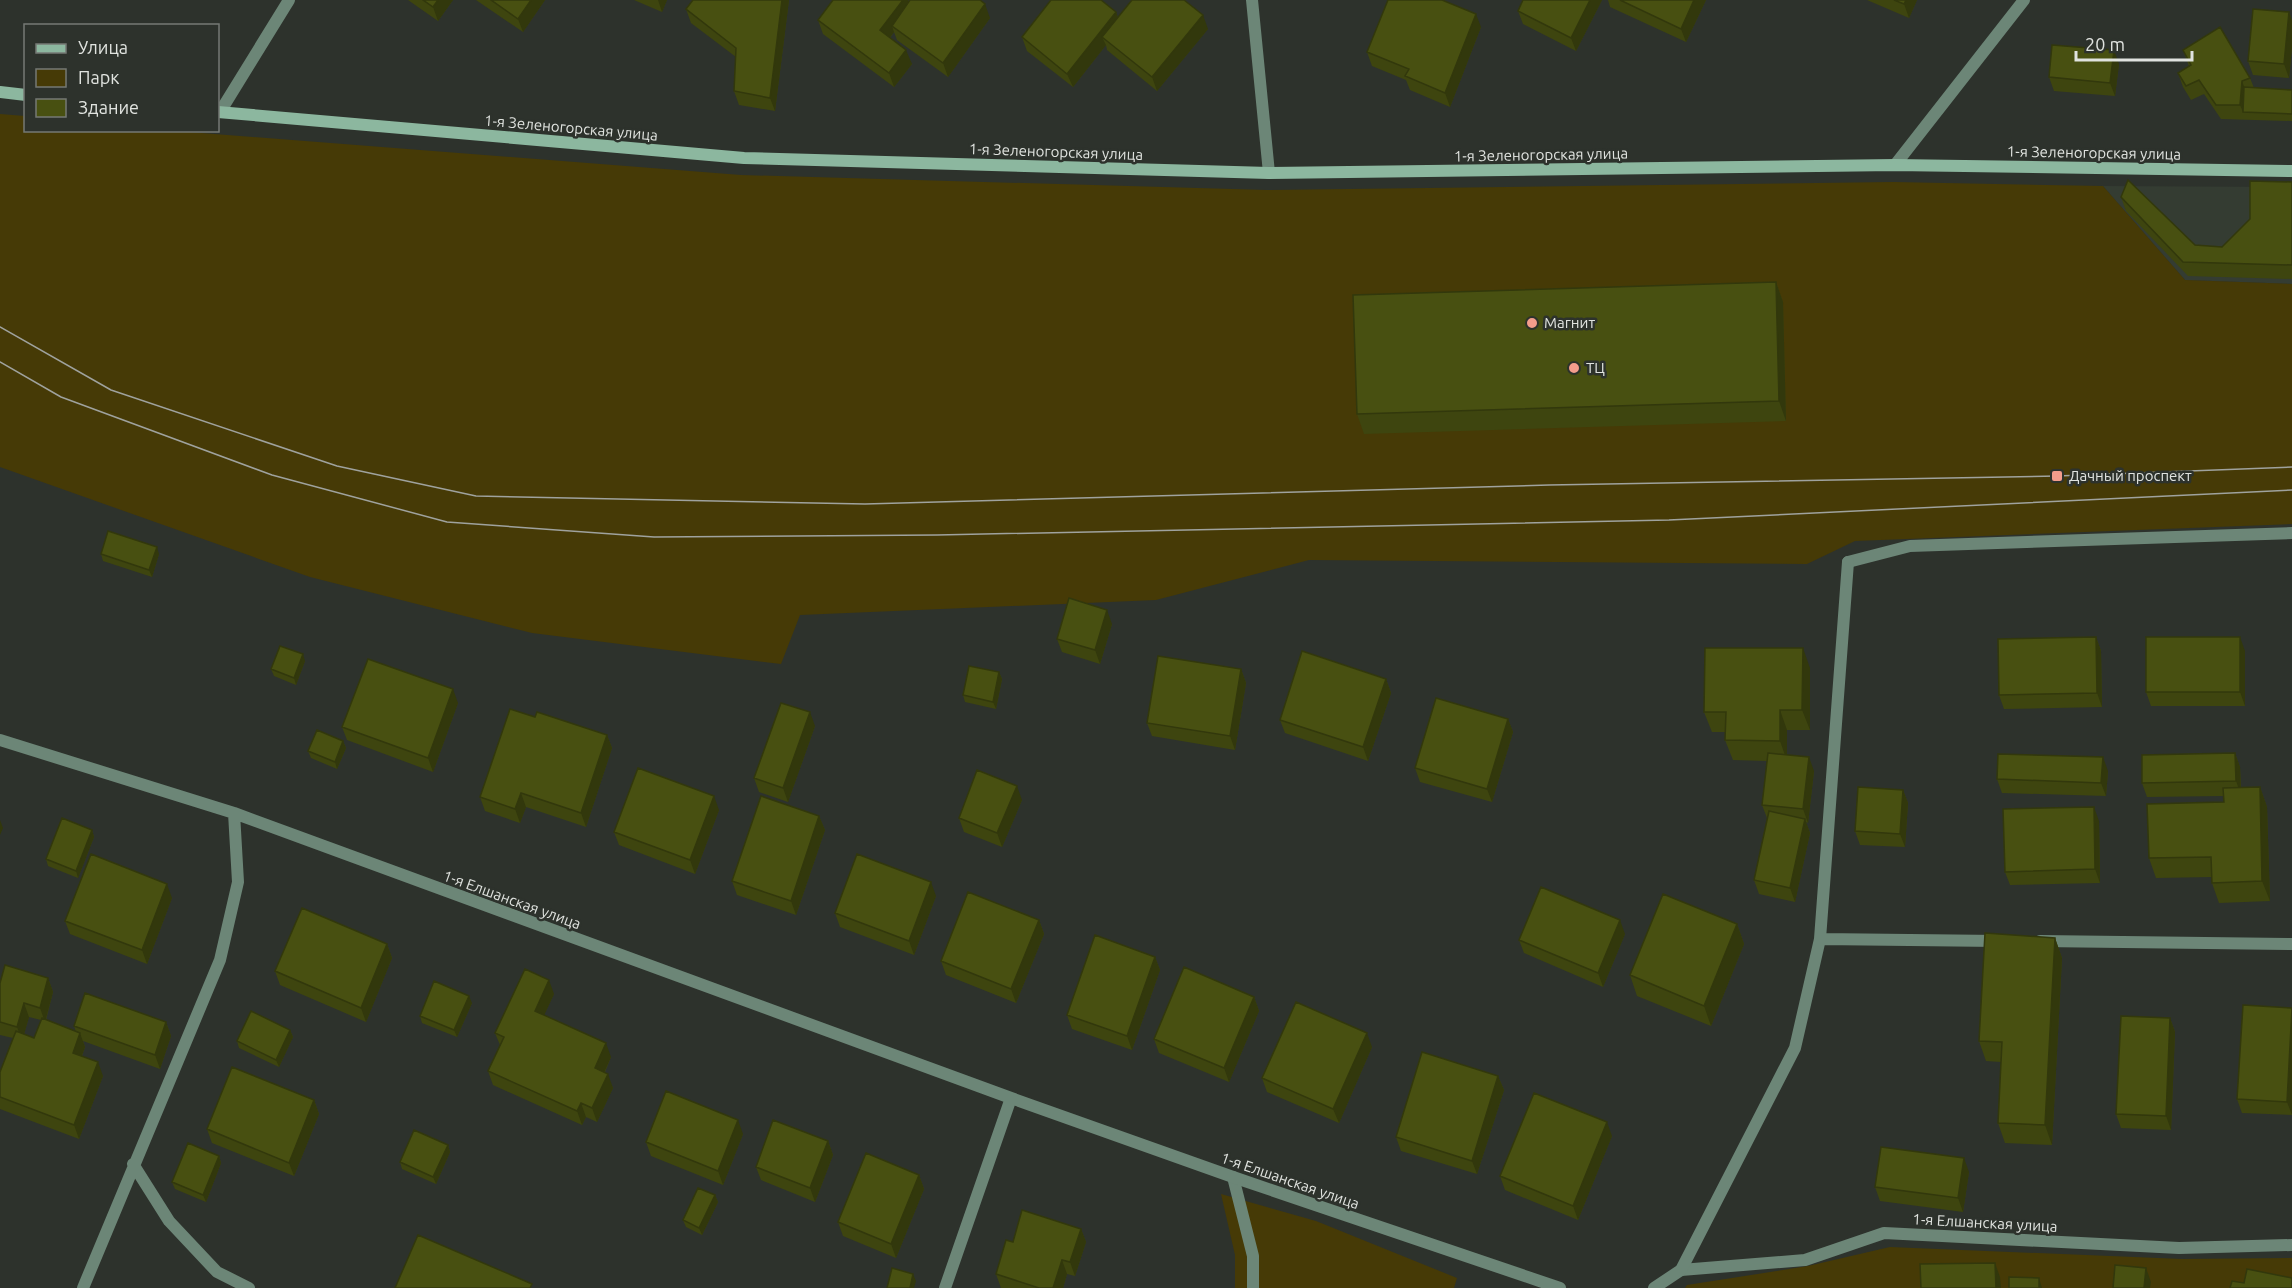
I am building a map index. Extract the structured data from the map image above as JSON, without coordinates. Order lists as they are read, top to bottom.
{
  "streets": {
    "main road": ["1-я Зеленогорская улица"],
    "street": ["1-я Елшанская улица"]
  },
  "places": {
    "other": ["Магнит", "ТЦ"],
    "transit": ["Дачный проспект"]
  },
  "legend": ["Улица", "Парк", "Здание"],
  "scale_bar": "20 m"
}
